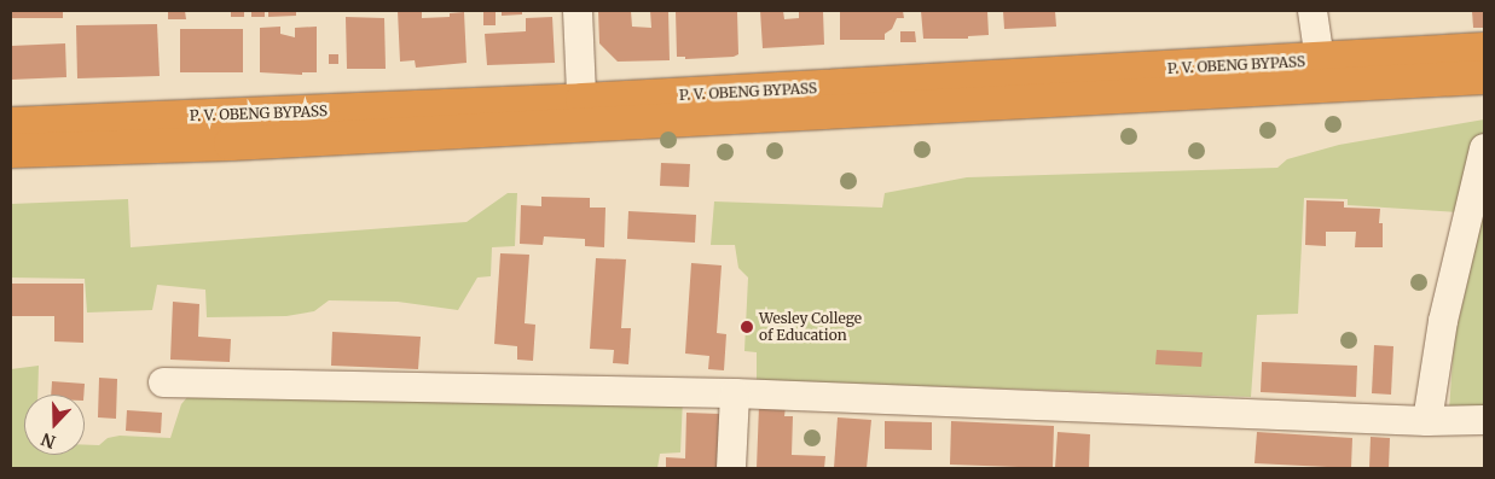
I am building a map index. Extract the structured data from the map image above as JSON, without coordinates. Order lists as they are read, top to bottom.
{
  "streets": {
    "highway": ["P. V. OBENG BYPASS"]
  },
  "places": ["Wesley College of Education"],
  "north": "bottom"
}
